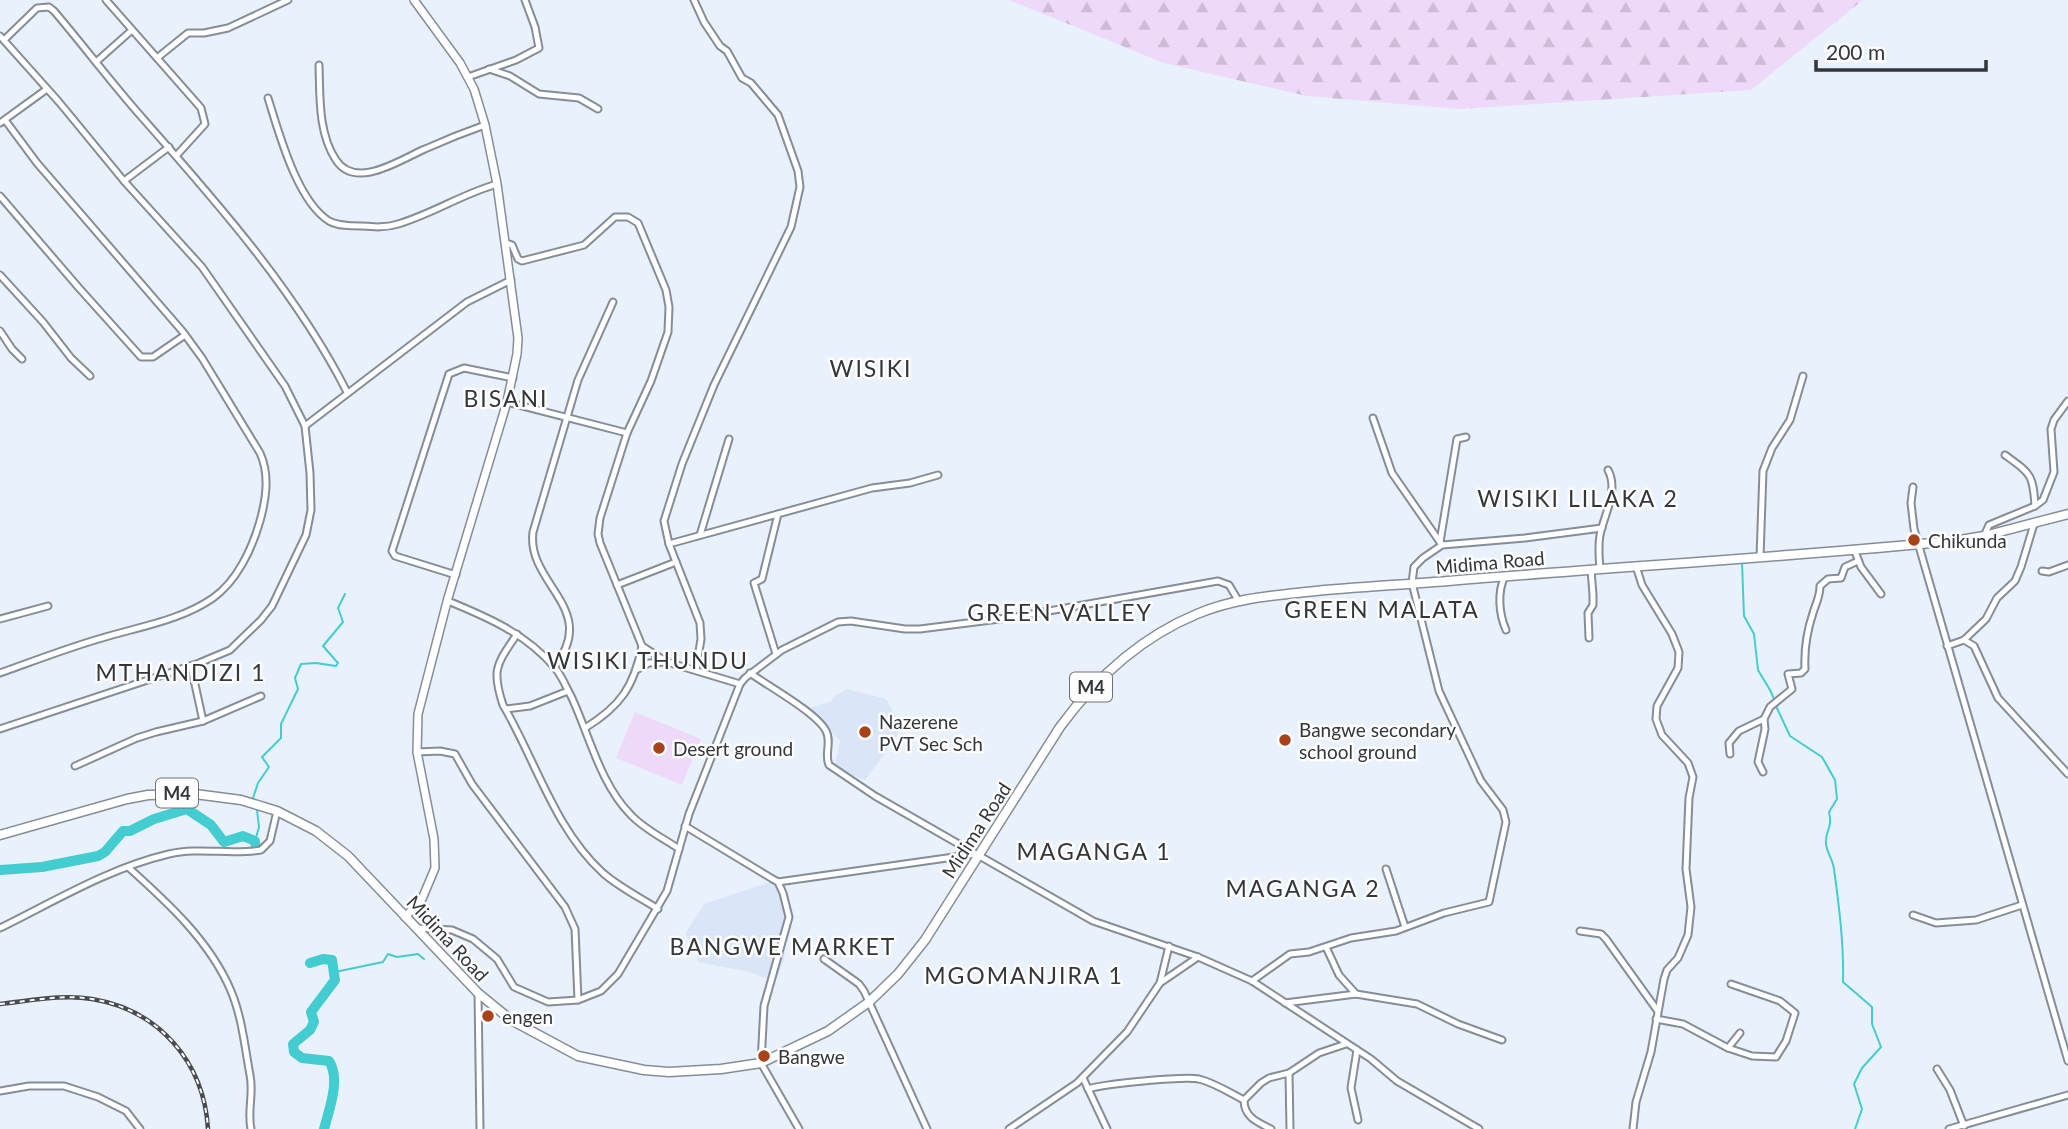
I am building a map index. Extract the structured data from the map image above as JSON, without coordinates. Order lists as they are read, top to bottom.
{
  "streets": {
    "main road": ["Midima Road", "M4"]
  },
  "districts": [
    "WISIKI",
    "BISANI",
    "WISIKI LILAKA 2",
    "GREEN MALATA",
    "GREEN VALLEY",
    "WISIKI THUNDU",
    "MTHANDIZI 1",
    "MAGANGA 1",
    "MAGANGA 2",
    "BANGWE MARKET",
    "MGOMANJIRA 1"
  ],
  "places": [
    "Chikunda",
    "Nazerene PVT Sec Sch",
    "Bangwe secondary school ground",
    "Desert ground",
    "engen",
    "Bangwe"
  ],
  "scale_bar": "200 m"
}
